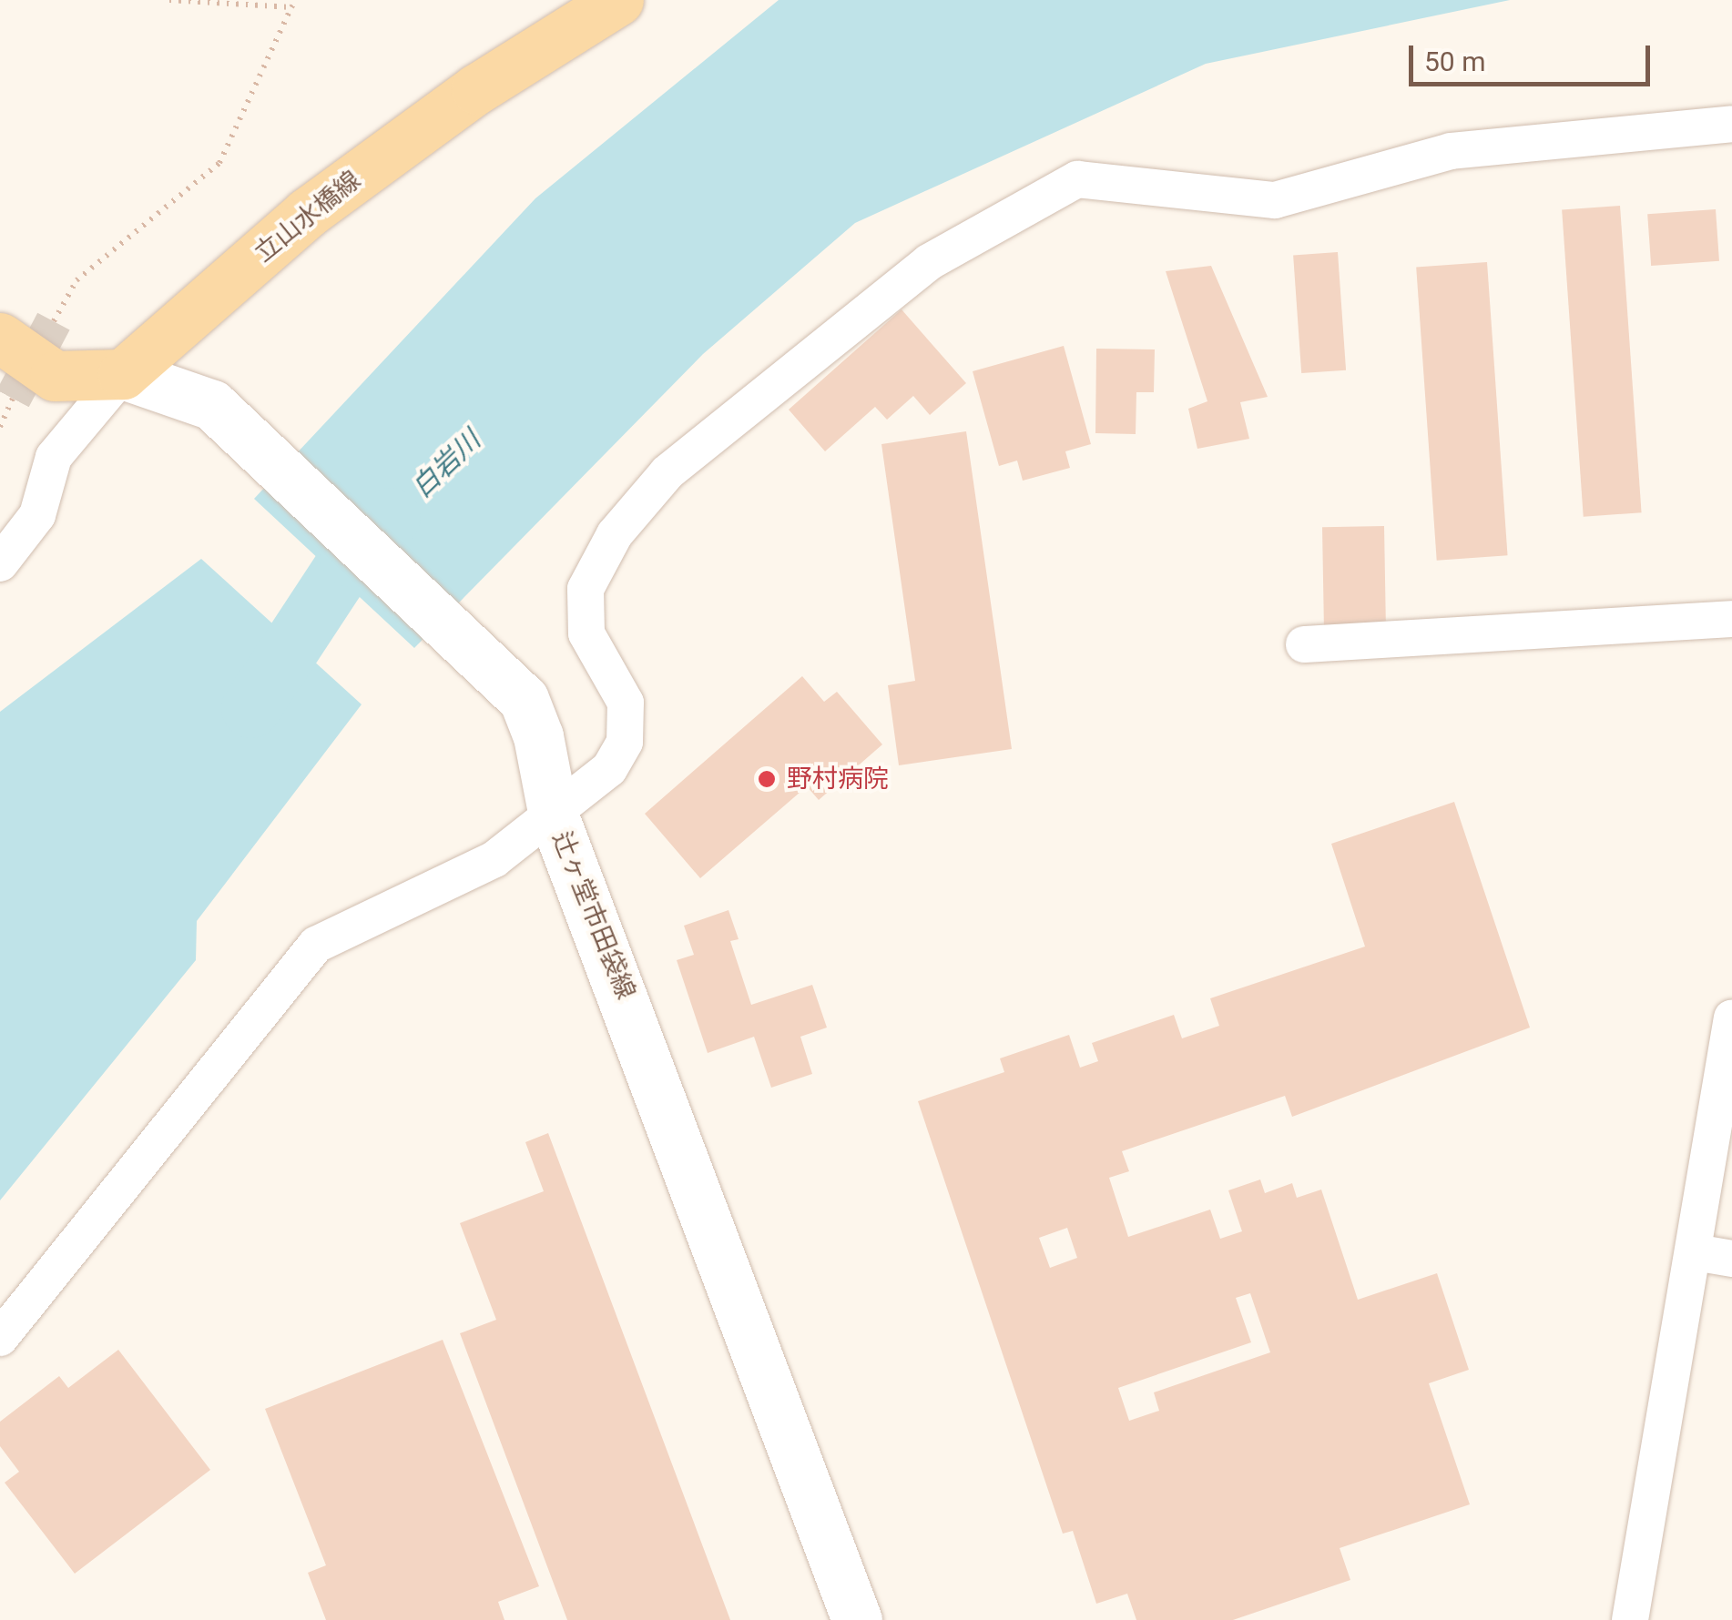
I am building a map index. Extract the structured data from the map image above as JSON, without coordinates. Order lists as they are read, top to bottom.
{
  "streets": {
    "main road": ["立山水橋線", "辻ヶ堂市田袋線"]
  },
  "crossings": [
    ["立山水橋線", "辻ヶ堂市田袋線"]
  ],
  "water": ["白岩川"],
  "places": ["野村病院"],
  "scale_bar": "50 m"
}
